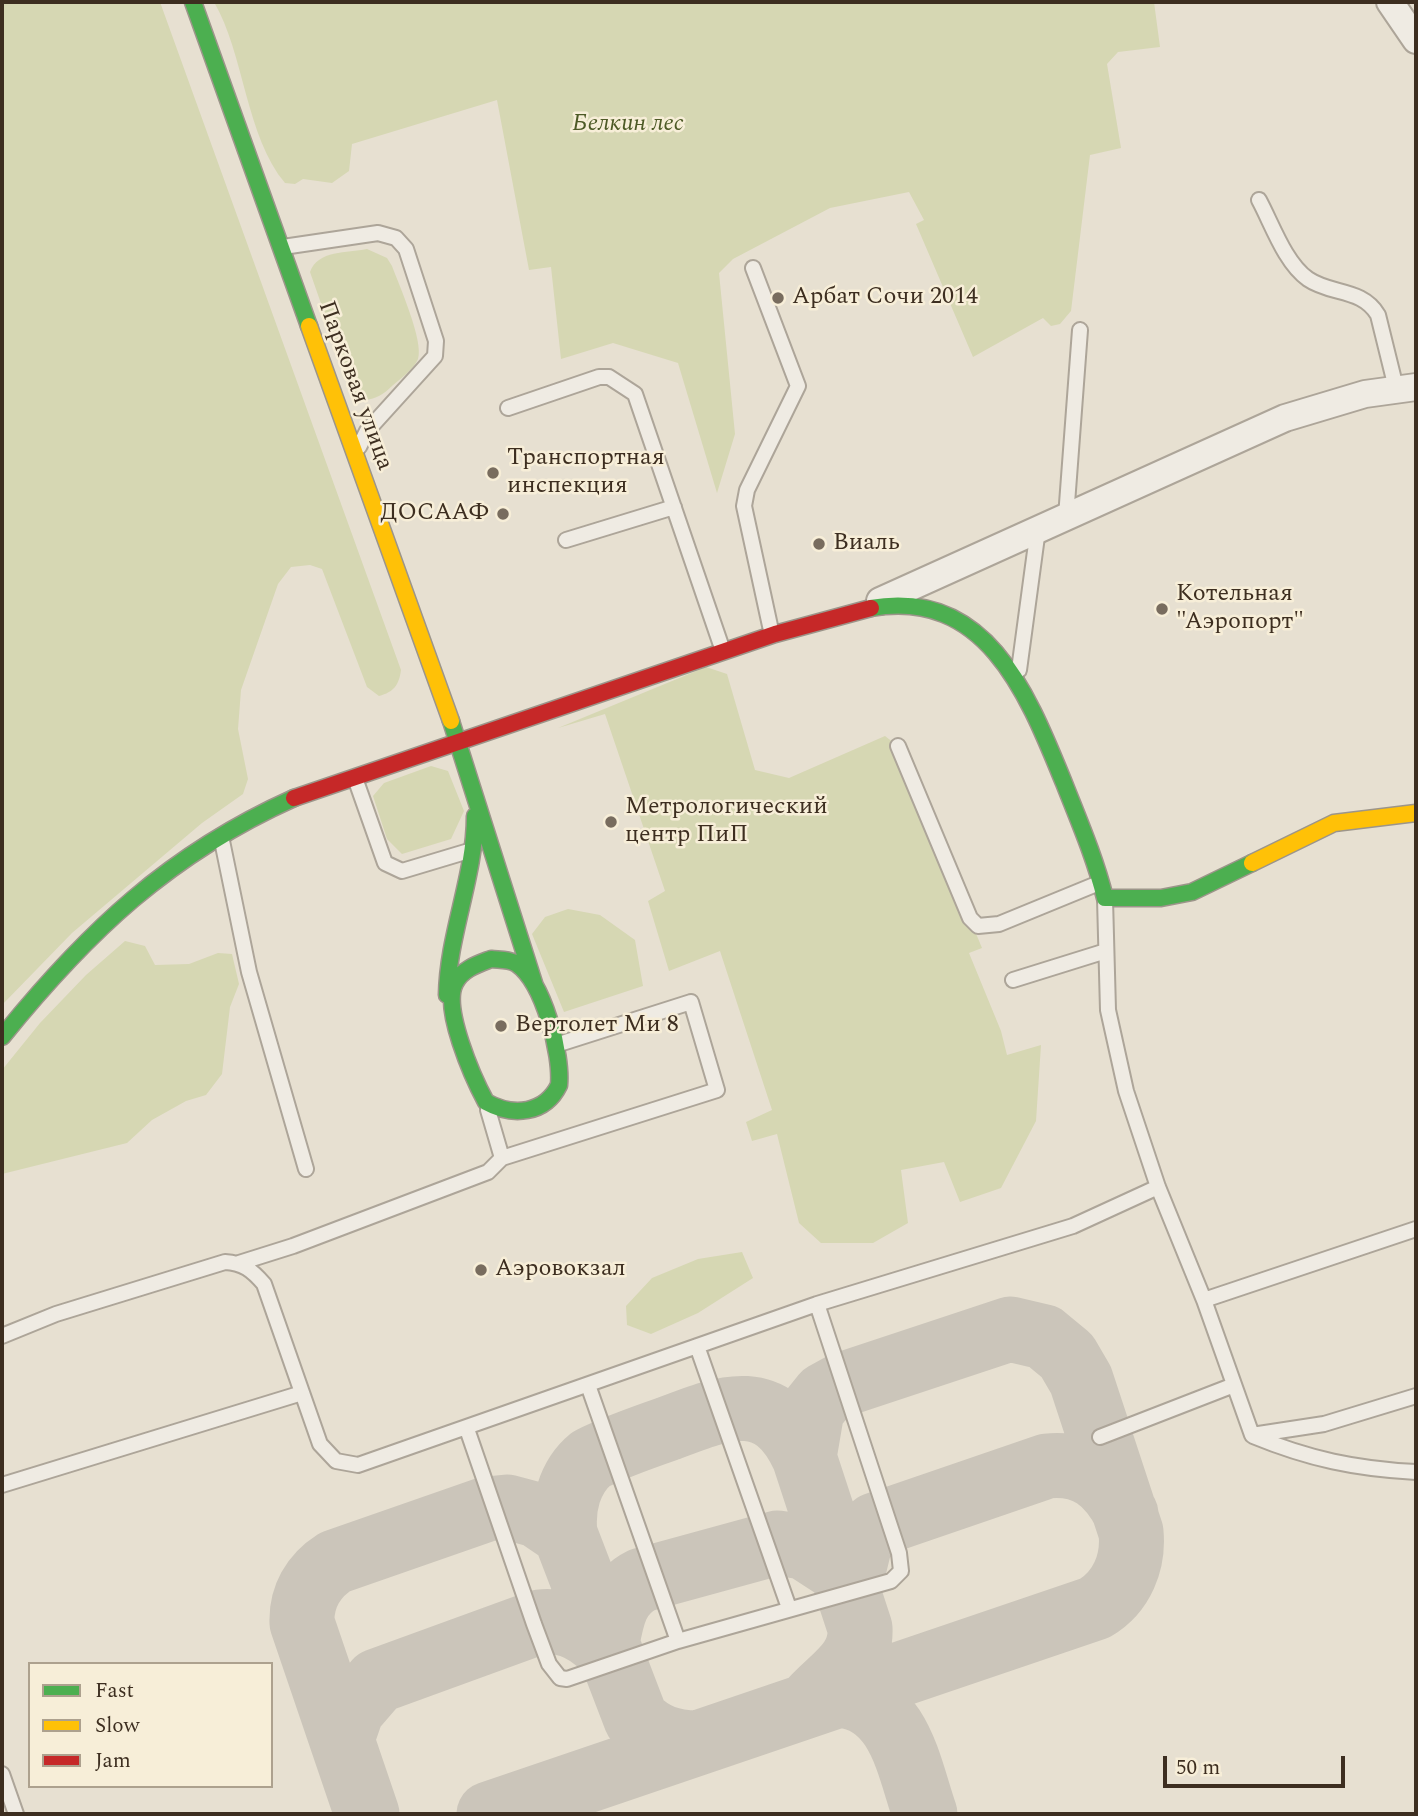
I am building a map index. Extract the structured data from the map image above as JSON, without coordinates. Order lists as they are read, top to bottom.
{
  "streets": {
    "street": ["Парковая улица"]
  },
  "parks": ["Белкин лес"],
  "places": [
    "Арбат Сочи 2014",
    "Транспортная инспекция",
    "ДОСААФ",
    "Виаль",
    "Котельная \"Аэропорт\"",
    "Метрологический центр ПиП",
    "Вертолет Ми 8",
    "Аэровокзал"
  ],
  "legend": ["Fast", "Slow", "Jam"],
  "scale_bar": "50 m"
}
